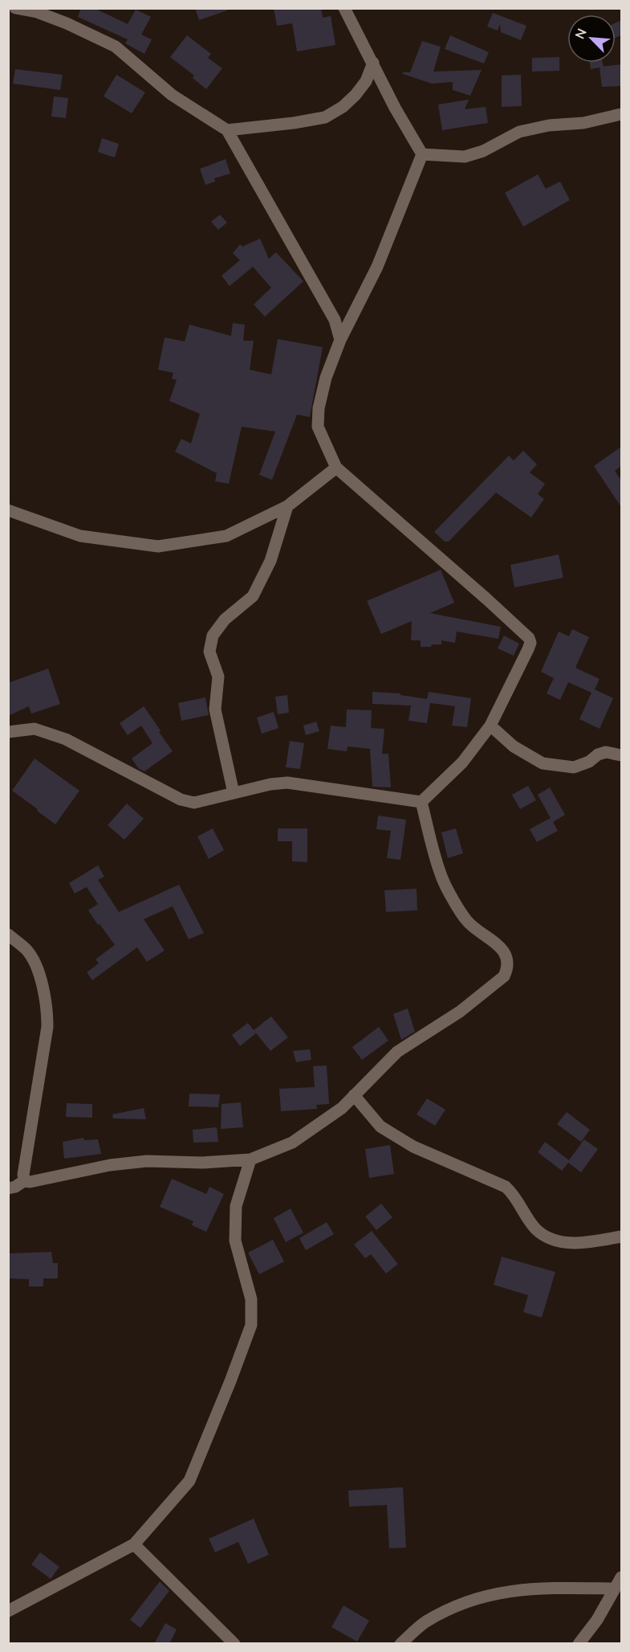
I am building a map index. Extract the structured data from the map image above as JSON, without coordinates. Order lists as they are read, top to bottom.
{
  "north": "top left"
}
